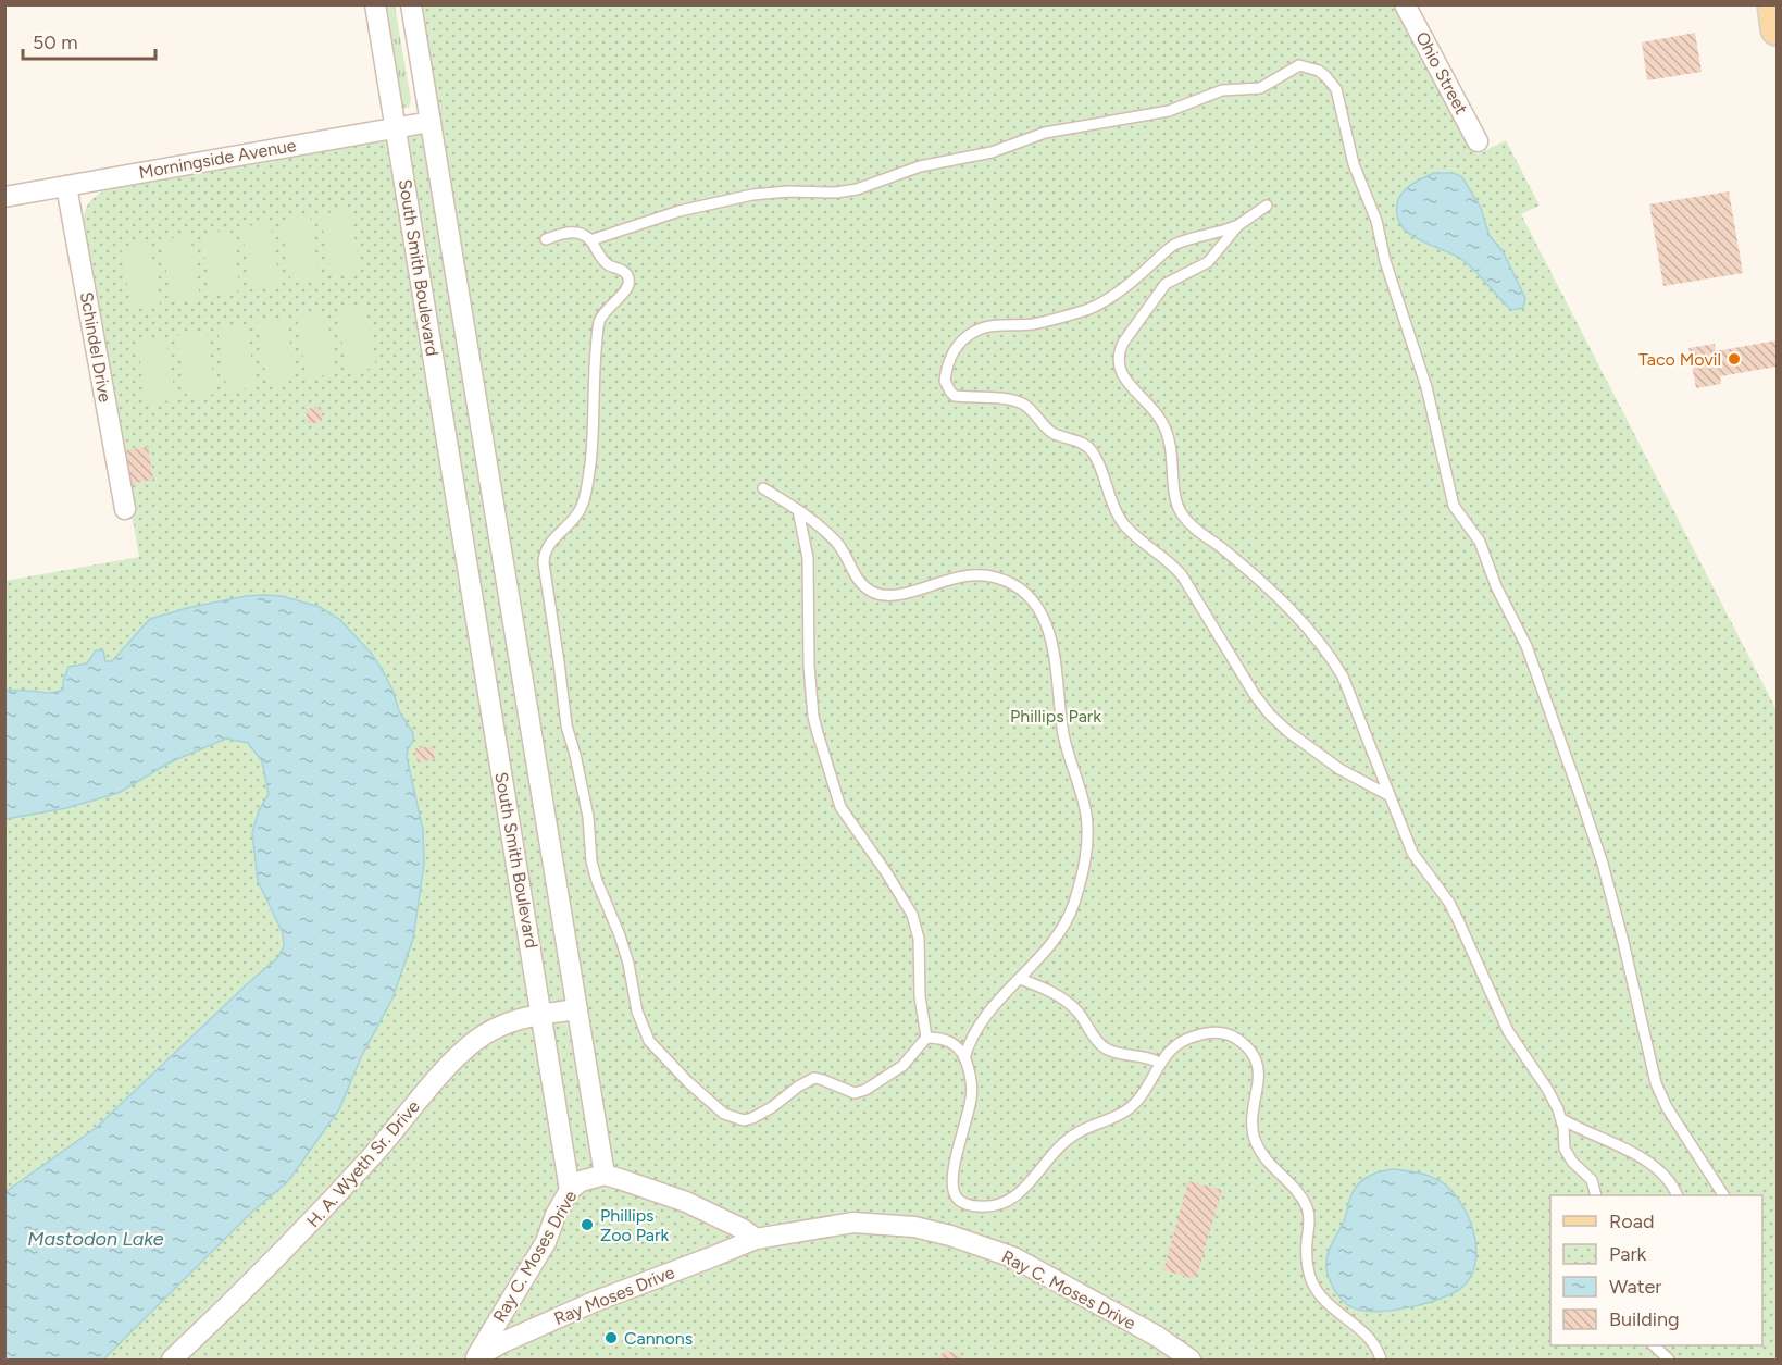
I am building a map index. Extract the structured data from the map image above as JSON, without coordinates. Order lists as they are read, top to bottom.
{
  "streets": {
    "street": [
      "Ohio Street",
      "Morningside Avenue",
      "South Smith Boulevard",
      "Schindel Drive",
      "H. A. Wyeth Sr. Drive",
      "Ray C. Moses Drive",
      "Ray Moses Drive"
    ]
  },
  "crossings": [
    ["Morningside Avenue", "South Smith Boulevard"],
    ["Morningside Avenue", "Schindel Drive"],
    ["South Smith Boulevard", "H. A. Wyeth Sr. Drive"],
    ["South Smith Boulevard", "Ray C. Moses Drive"],
    ["Ray C. Moses Drive", "Ray Moses Drive"]
  ],
  "water": ["Mastodon Lake"],
  "parks": ["Phillips Park"],
  "places": ["Taco Movil", "Phillips Zoo Park", "Cannons"],
  "legend": [
    "Road",
    "Park",
    "Water",
    "Building"
  ],
  "scale_bar": "50 m"
}
